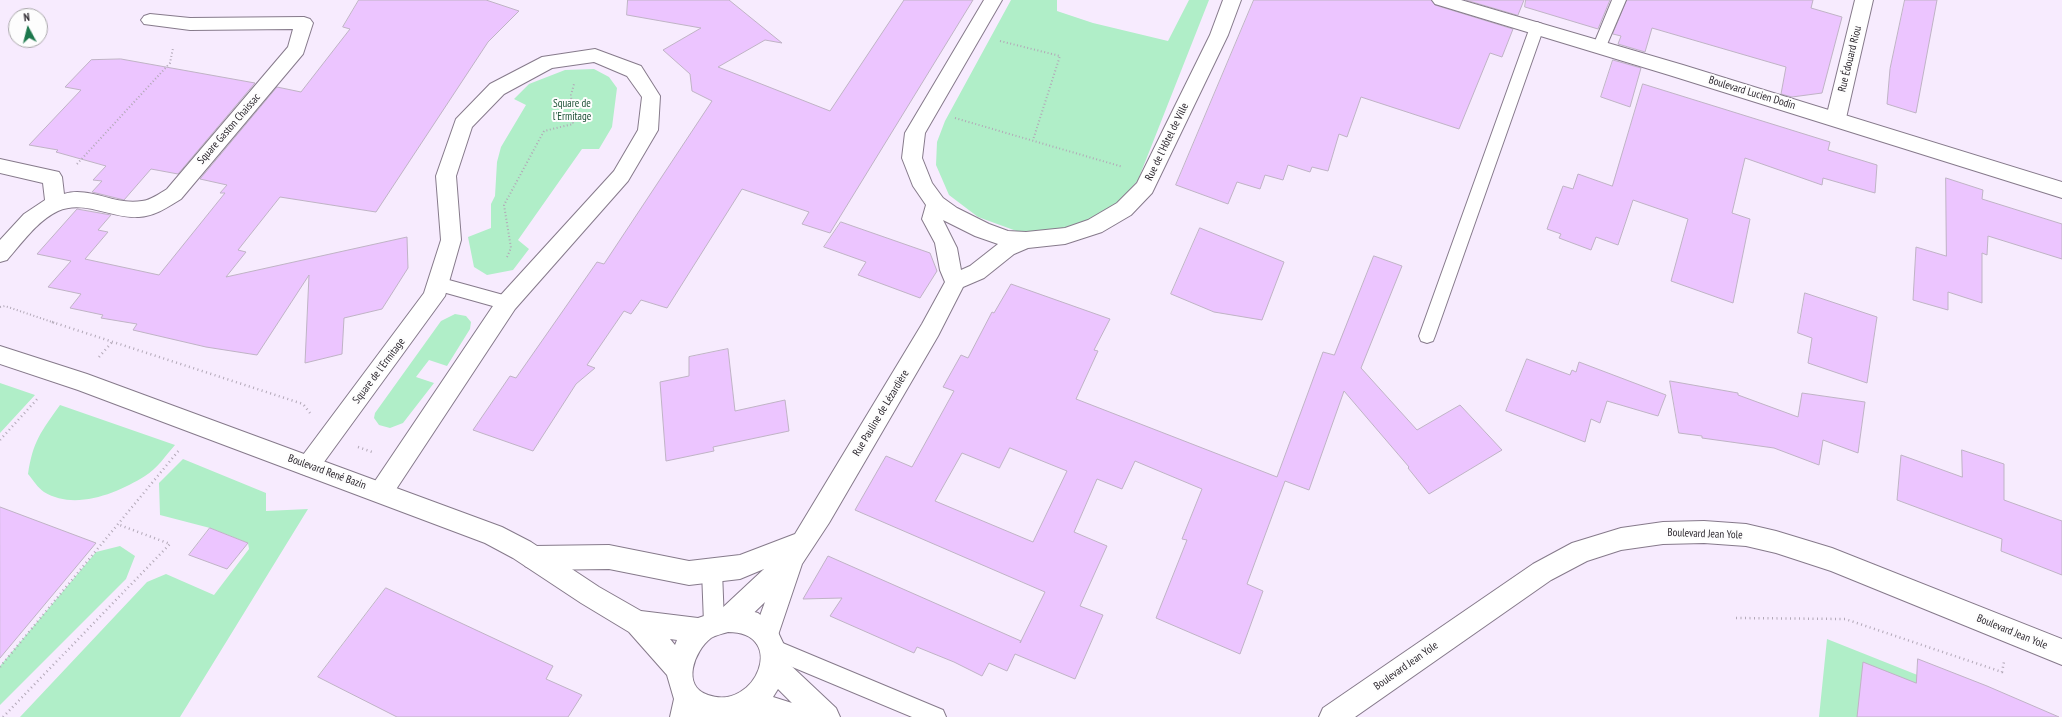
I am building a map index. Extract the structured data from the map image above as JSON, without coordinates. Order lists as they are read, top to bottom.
{
  "streets": {
    "street": [
      "Rue Édouard Riou",
      "Boulevard Lucien Dodin",
      "Square Gaston Chaissac",
      "Rue de l'Hôtel de Ville",
      "Square de l'Ermitage",
      "Rue Pauline de Lézardière",
      "Boulevard René Bazin",
      "Boulevard Jean Yole"
    ]
  },
  "crossings": [
    ["Rue Édouard Riou", "Boulevard Lucien Dodin"],
    ["Square de l'Ermitage", "Boulevard René Bazin"],
    ["Rue Pauline de Lézardière", "Boulevard René Bazin"]
  ],
  "parks": ["Square de l'Ermitage"],
  "north": "top"
}
